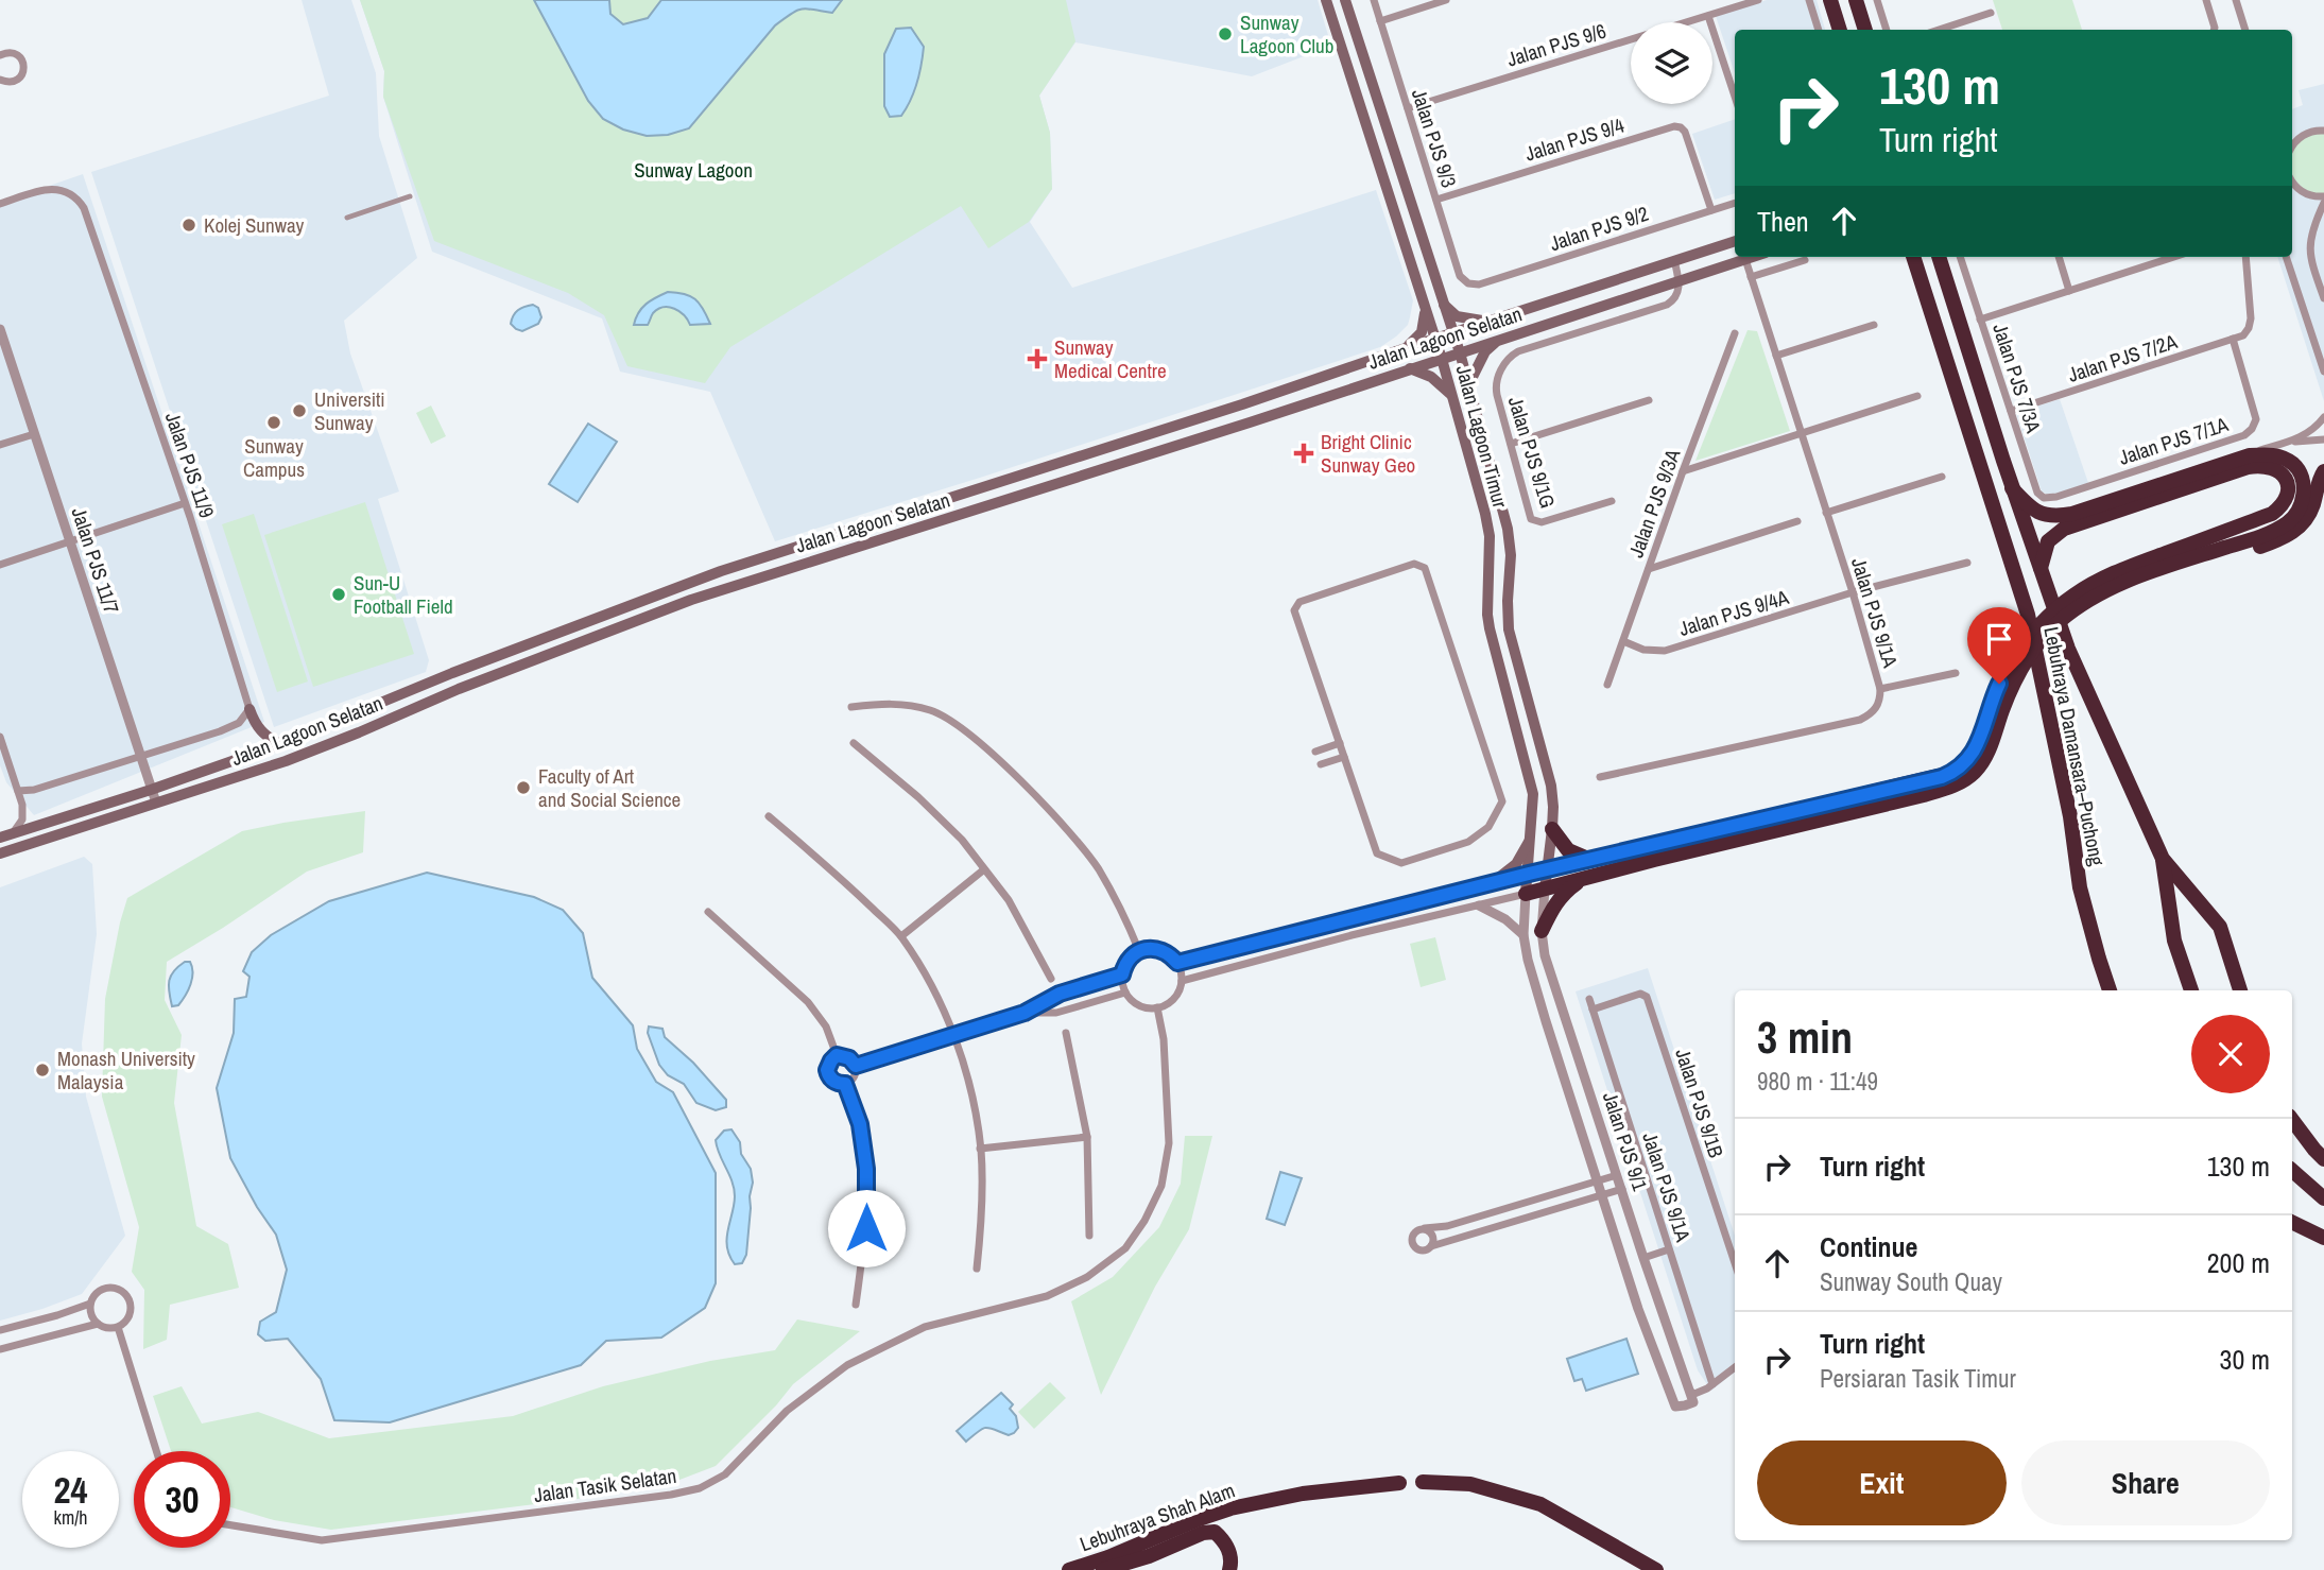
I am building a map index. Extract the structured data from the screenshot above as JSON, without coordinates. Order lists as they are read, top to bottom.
{
  "streets": {
    "highway": ["Lebuhraya Damansara–Puchong", "Lebuhraya Shah Alam"],
    "main road": ["Jalan Lagoon Selatan", "Jalan Lagoon Timur"],
    "street": [
      "Jalan PJS 9/6",
      "Jalan PJS 9/3",
      "Jalan PJS 9/4",
      "Jalan PJS 9/2",
      "Jalan PJS 7/2A",
      "Jalan PJS 7/3A",
      "Jalan PJS 7/1A",
      "Jalan PJS 9/1G",
      "Jalan PJS 11/9",
      "Jalan PJS 9/3A",
      "Jalan PJS 11/7",
      "Jalan PJS 9/4A",
      "Jalan PJS 9/1A",
      "Jalan PJS 9/1B",
      "Jalan PJS 9/1",
      "Jalan Tasik Selatan"
    ]
  },
  "crossings": [
    ["Jalan PJS 9/6", "Jalan PJS 9/3"],
    ["Jalan PJS 9/3", "Jalan PJS 9/4"],
    ["Jalan PJS 9/3", "Jalan PJS 9/2"],
    ["Jalan PJS 9/4", "Jalan PJS 9/2"],
    ["Jalan Lagoon Selatan", "Jalan Lagoon Timur"],
    ["Jalan Lagoon Selatan", "Jalan PJS 9/1G"],
    ["Jalan Lagoon Selatan", "Jalan PJS 11/7"],
    ["Jalan PJS 7/2A", "Jalan PJS 7/3A"],
    ["Jalan PJS 7/2A", "Jalan PJS 7/1A"],
    ["Jalan PJS 7/3A", "Jalan PJS 7/1A"],
    ["Jalan Lagoon Timur", "Jalan PJS 9/1"],
    ["Jalan PJS 9/3A", "Jalan PJS 9/4A"],
    ["Jalan PJS 9/4A", "Jalan PJS 9/1A"],
    ["Jalan PJS 9/1A", "Jalan PJS 9/1B"]
  ],
  "parks": ["Sunway Lagoon"],
  "places": {
    "other": [
      "Sunway Lagoon Club",
      "Kolej Sunway",
      "Universiti Sunway",
      "Sunway Campus",
      "Sun-U Football Field",
      "Faculty of Art and Social Science",
      "Monash University Malaysia"
    ],
    "health": ["Sunway Medical Centre", "Bright Clinic Sunway Geo"]
  },
  "page": {
    "turn": ["130 m", "Turn right"],
    "then": "Then",
    "heading": ["3 min", "980 m · 11:49"],
    "list": [
      {
        "name": "Turn right",
        "value": "130 m"
      },
      {
        "name": "Continue",
        "note": "Sunway South Quay",
        "value": "200 m"
      },
      {
        "name": "Turn right",
        "note": "Persiaran Tasik Timur",
        "value": "30 m"
      }
    ],
    "buttons": ["Exit", "Share"],
    "speed": "24 km/h",
    "limit": "30"
  }
}
